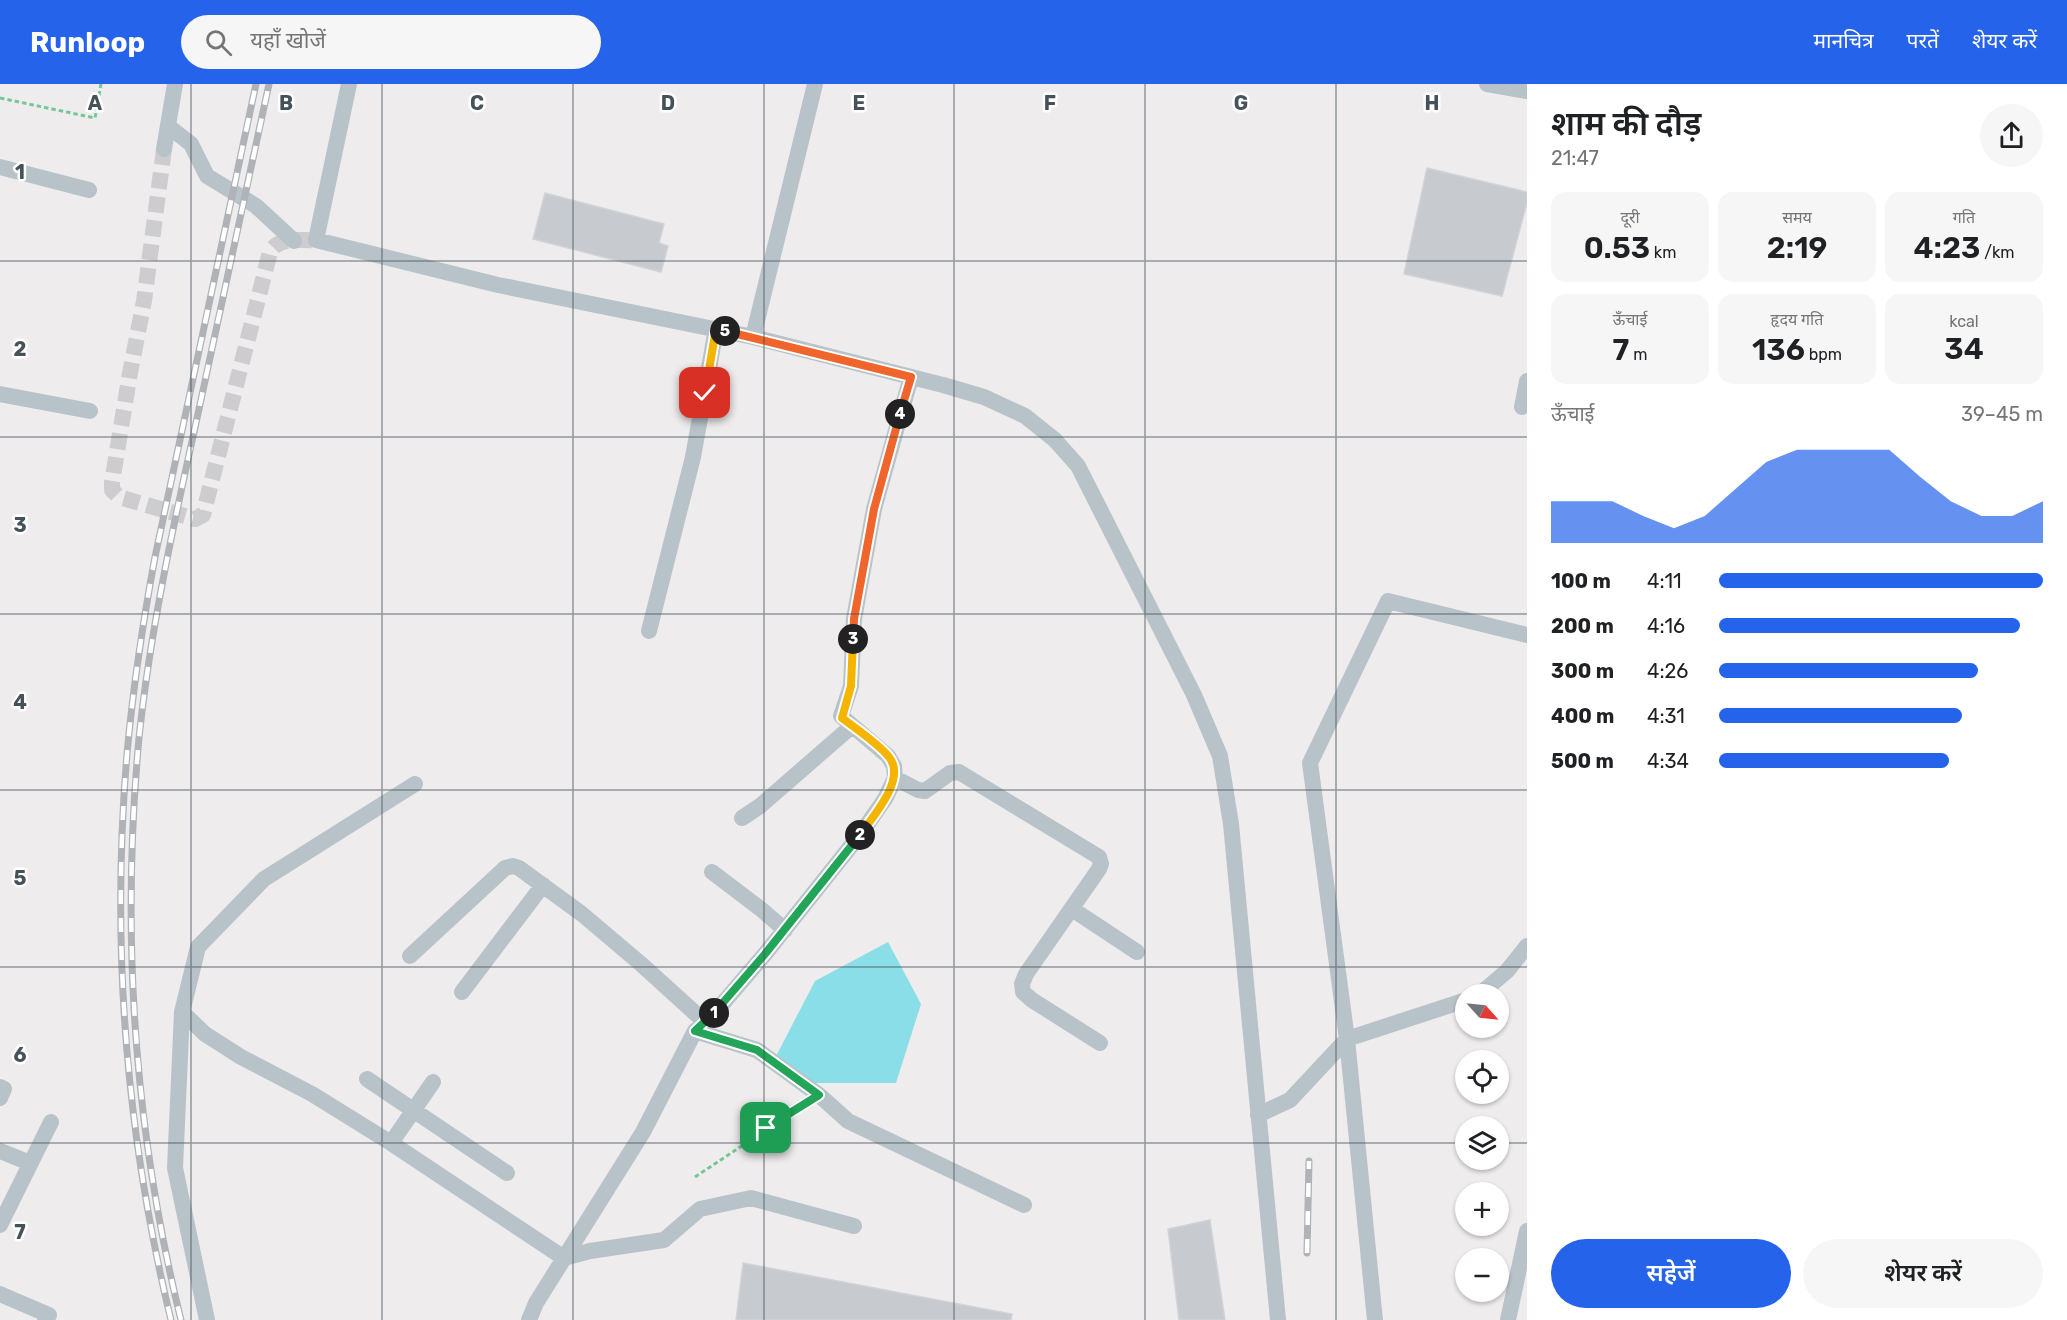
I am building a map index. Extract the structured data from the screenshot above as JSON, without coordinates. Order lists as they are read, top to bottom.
{
  "north": "bottom right",
  "page": {
    "header": "Runloop",
    "search": "यहाँ खोजें",
    "nav": ["मानचित्र", "परतें", "शेयर करें"],
    "heading": ["शाम की दौड़", "21:47"],
    "stats": [
      ["दूरी", "0.53 km"],
      ["समय", "2:19"],
      ["गति", "4:23 /km"],
      ["ऊँचाई", "7 m"],
      ["हृदय गति", "136 bpm"],
      ["kcal", "34"]
    ],
    "pins": [
      "5",
      "4",
      "3",
      "2",
      "1"
    ],
    "chart": ["ऊँचाई", "39–45 m"],
    "list": [
      {
        "name": "100 m",
        "note": "4:11"
      },
      {
        "name": "200 m",
        "note": "4:16"
      },
      {
        "name": "300 m",
        "note": "4:26"
      },
      {
        "name": "400 m",
        "note": "4:31"
      },
      {
        "name": "500 m",
        "note": "4:34"
      }
    ],
    "map_buttons": ["+", "−"],
    "buttons": ["सहेजें", "शेयर करें"]
  },
  "grid": {
    "columns": [
      "A",
      "B",
      "C",
      "D",
      "E",
      "F",
      "G",
      "H"
    ],
    "rows": [
      "1",
      "2",
      "3",
      "4",
      "5",
      "6",
      "7"
    ]
  }
}
